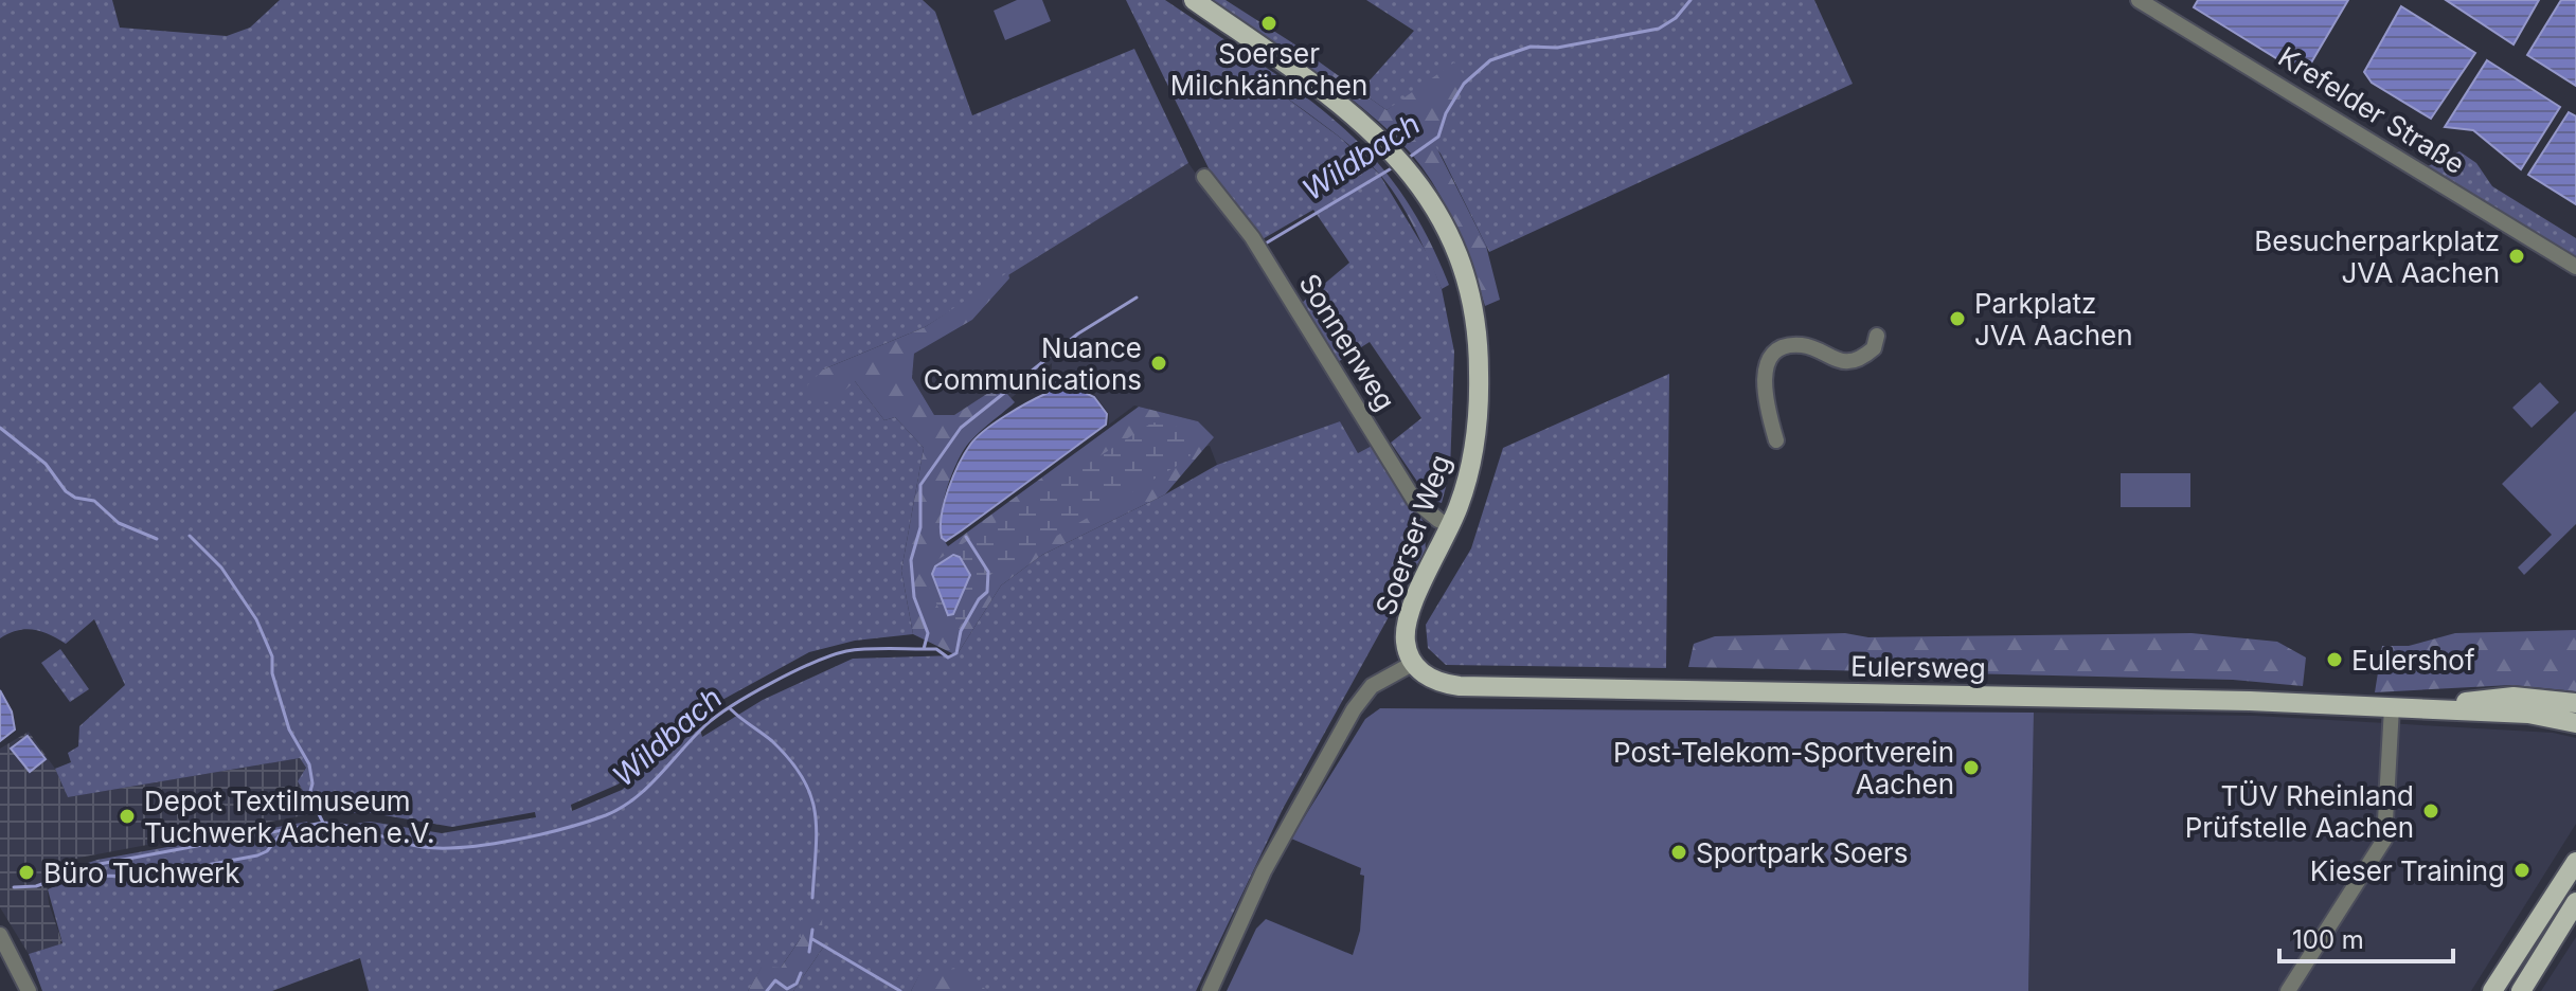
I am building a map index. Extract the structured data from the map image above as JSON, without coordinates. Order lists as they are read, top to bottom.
{
  "streets": {
    "main road": ["Soerser Weg", "Eulersweg"],
    "street": ["Krefelder Straße", "Sonnenweg"]
  },
  "crossings": [
    ["Sonnenweg", "Soerser Weg"],
    ["Soerser Weg", "Eulersweg"]
  ],
  "water": ["Wildbach"],
  "places": [
    "Soerser Milchkännchen",
    "Besucherparkplatz JVA Aachen",
    "Parkplatz JVA Aachen",
    "Nuance Communications",
    "Eulershof",
    "Post-Telekom-Sportverein Aachen",
    "TÜV Rheinland Prüfstelle Aachen",
    "Depot Textilmuseum Tuchwerk Aachen e.V.",
    "Sportpark Soers",
    "Kieser Training",
    "Büro Tuchwerk"
  ],
  "scale_bar": "100 m"
}
